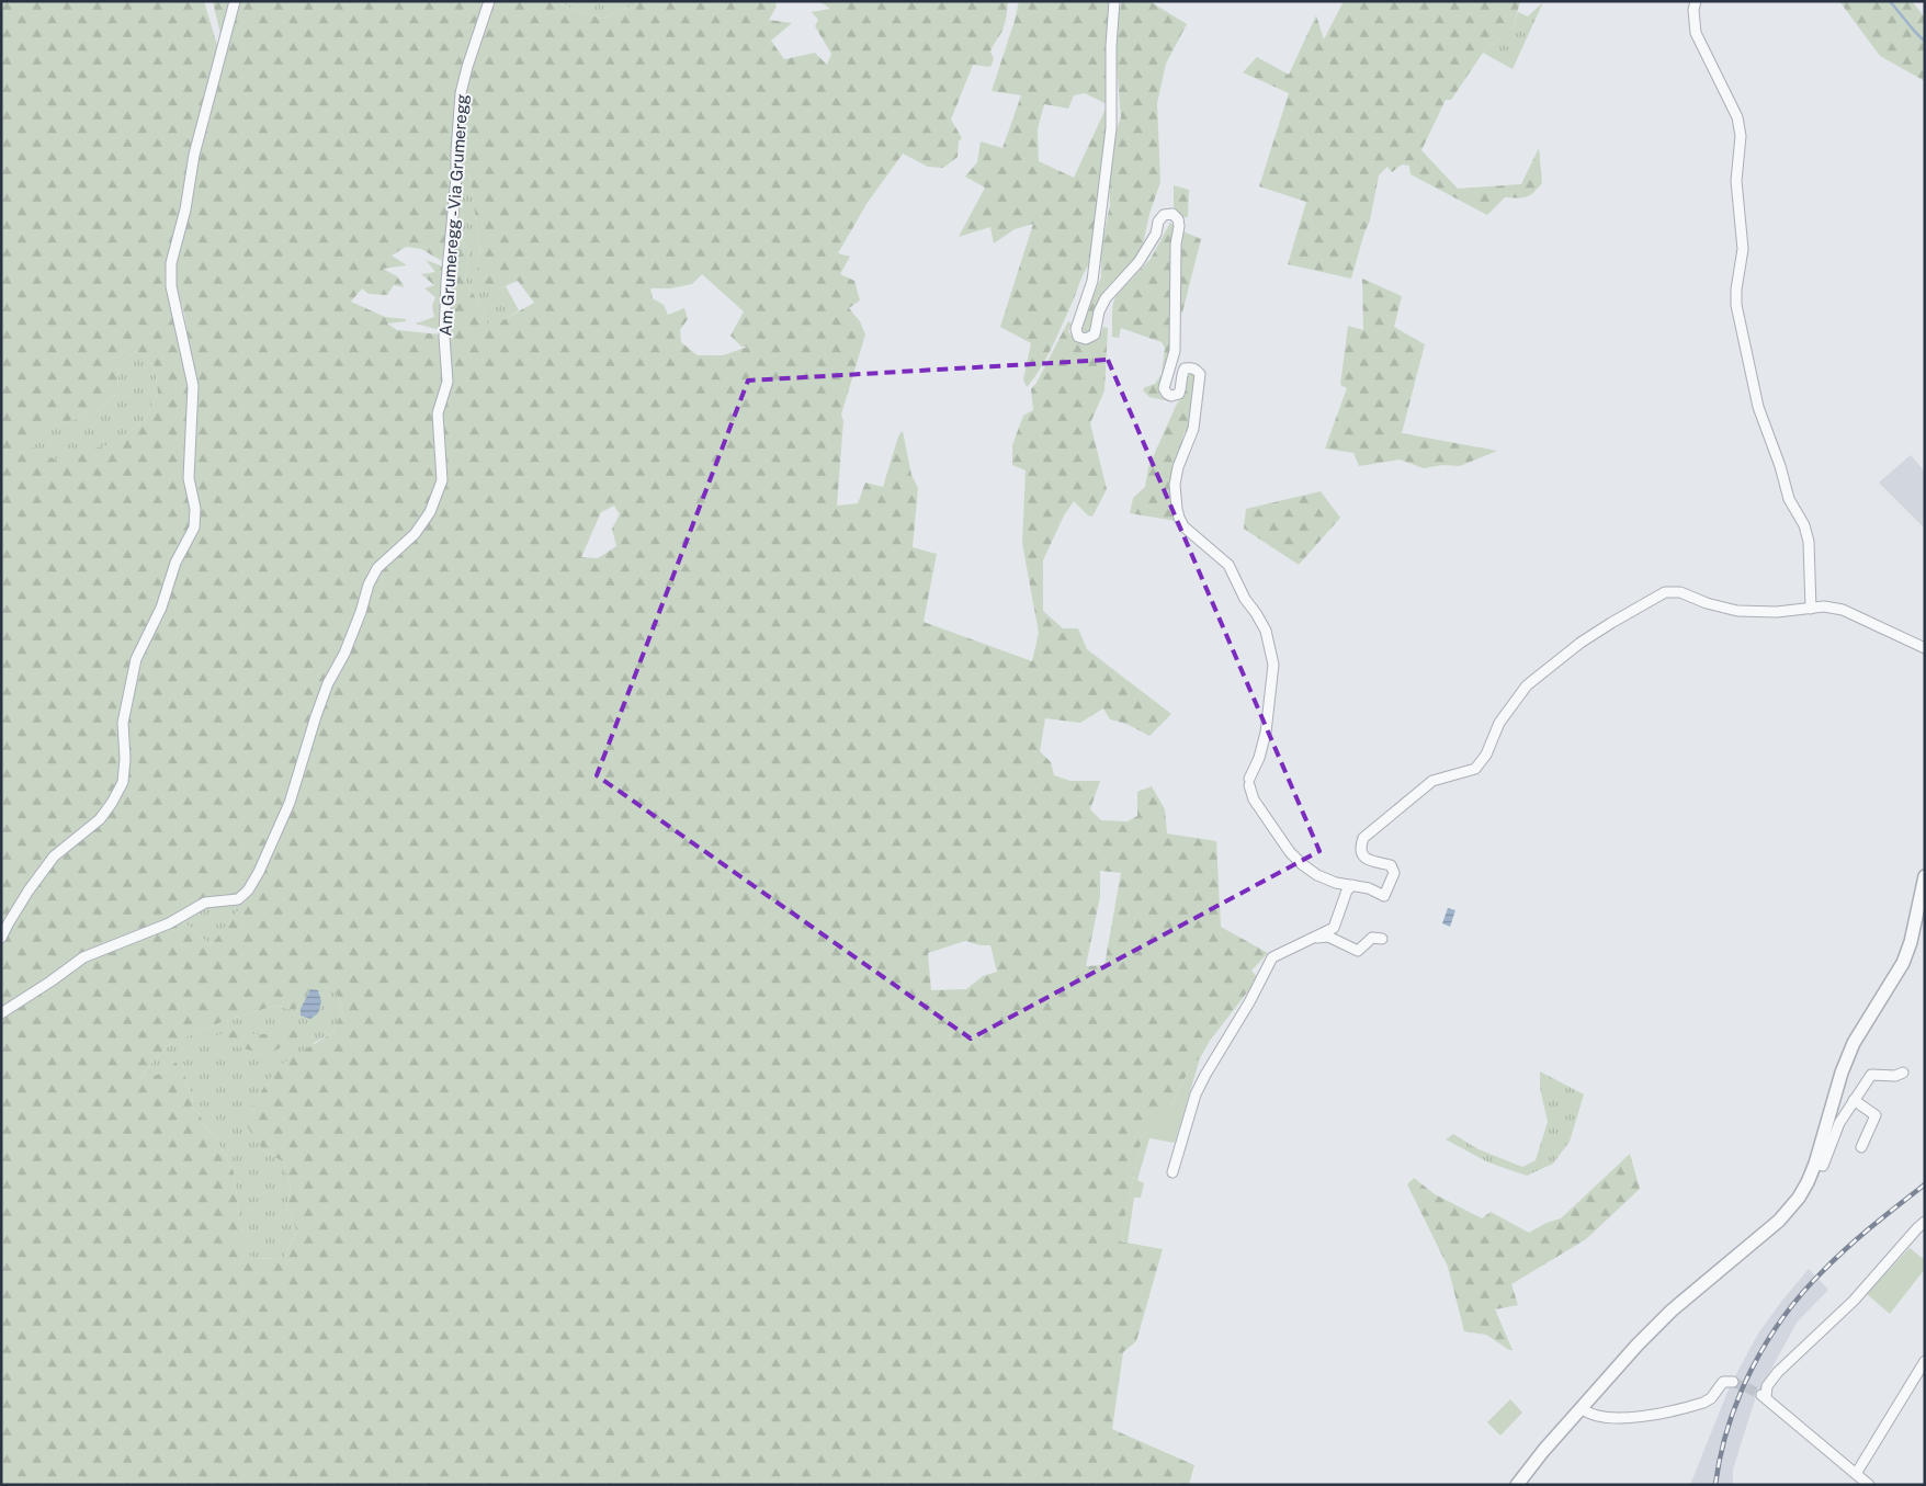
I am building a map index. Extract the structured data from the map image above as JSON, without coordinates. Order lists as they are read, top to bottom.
{
  "streets": {
    "street": ["Am Grumeregg - Via Grumeregg"]
  }
}
